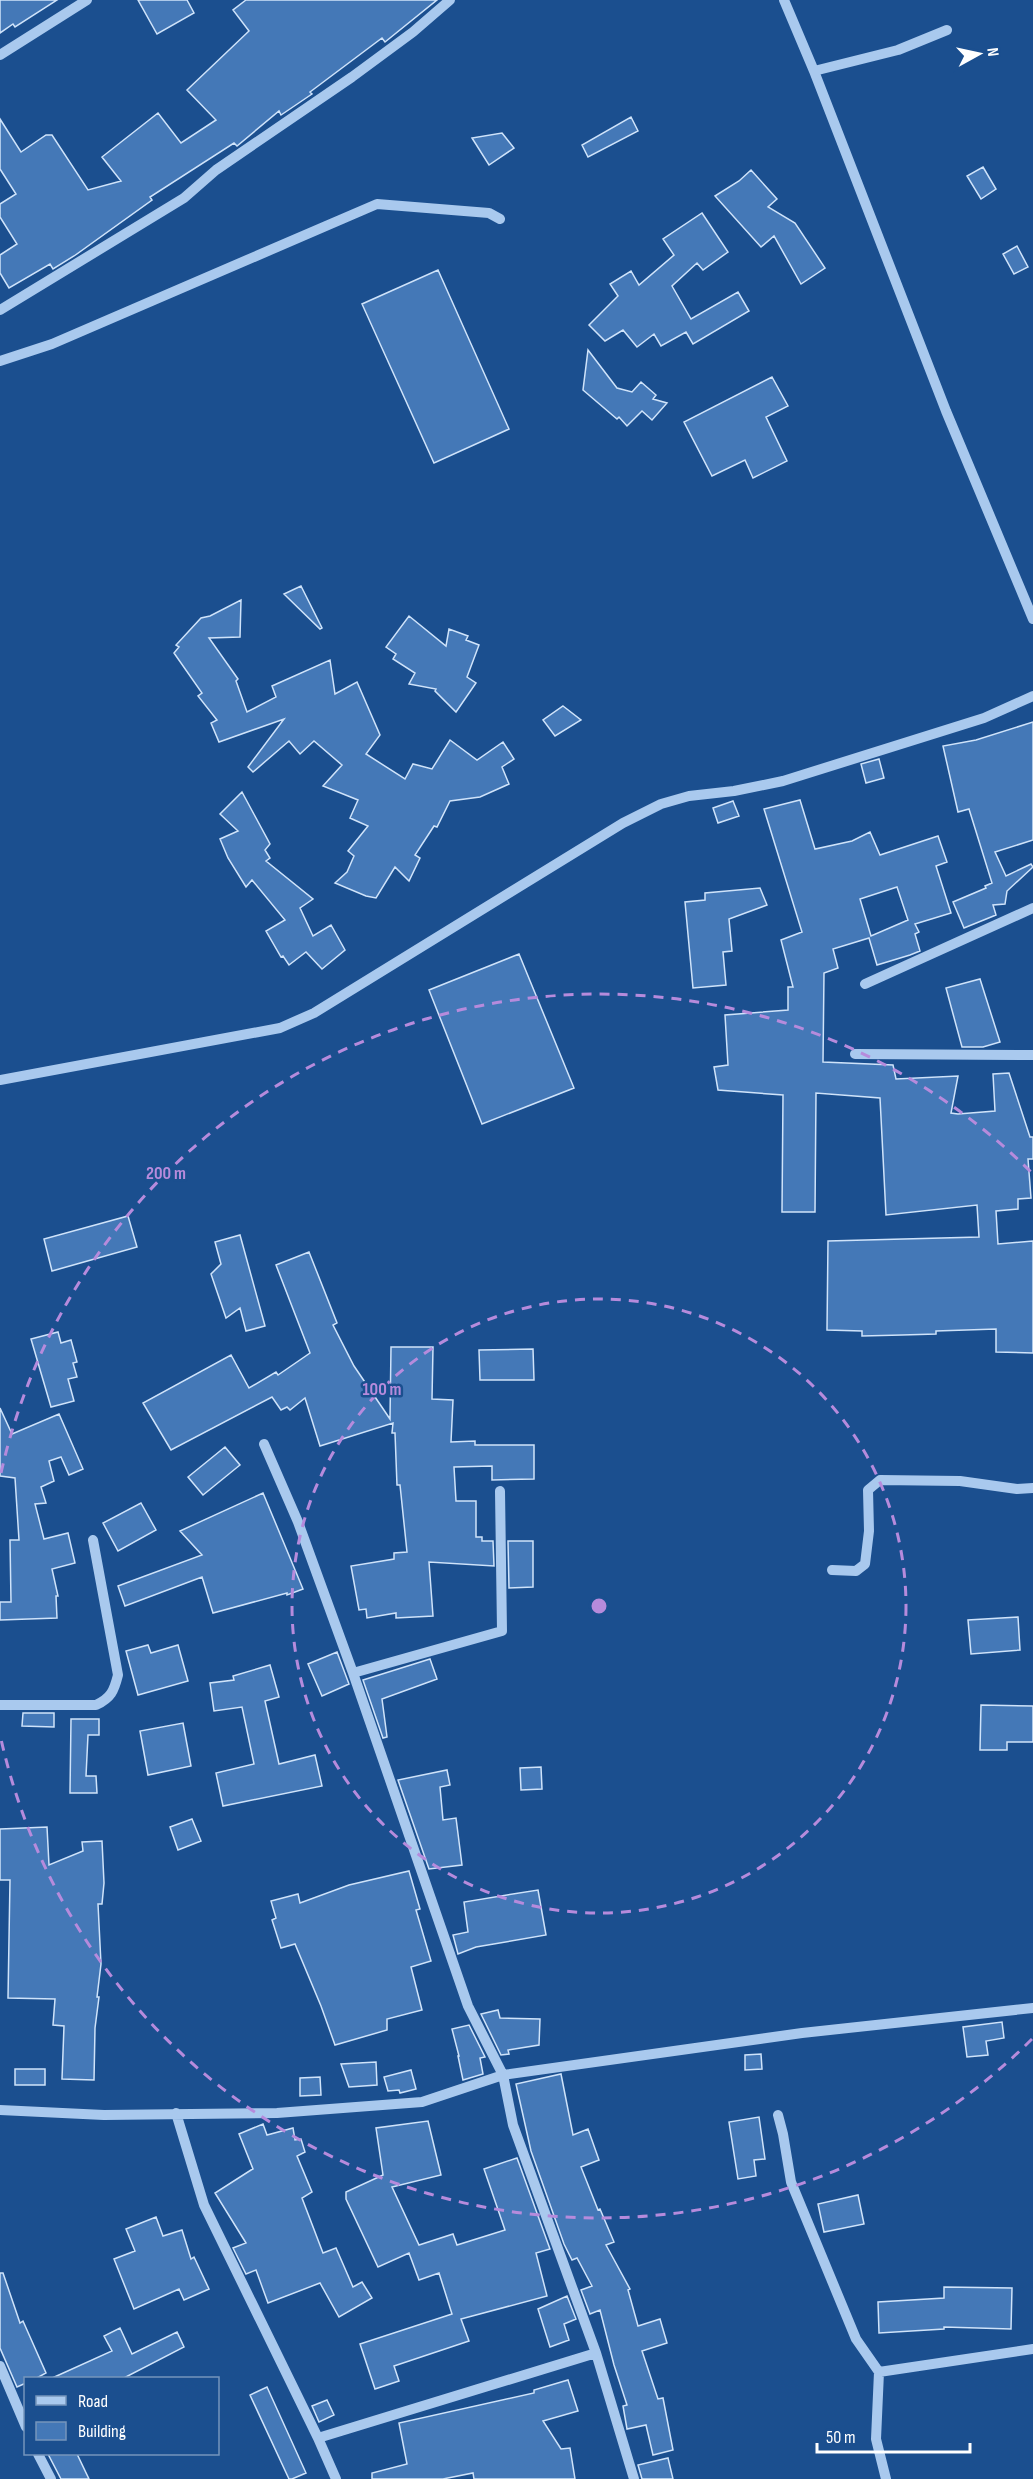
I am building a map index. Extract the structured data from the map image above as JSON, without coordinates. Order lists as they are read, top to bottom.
{
  "legend": ["Road", "Building"],
  "scale_bar": "50 m",
  "north": "right",
  "rings": ["200 m", "100 m"]
}
